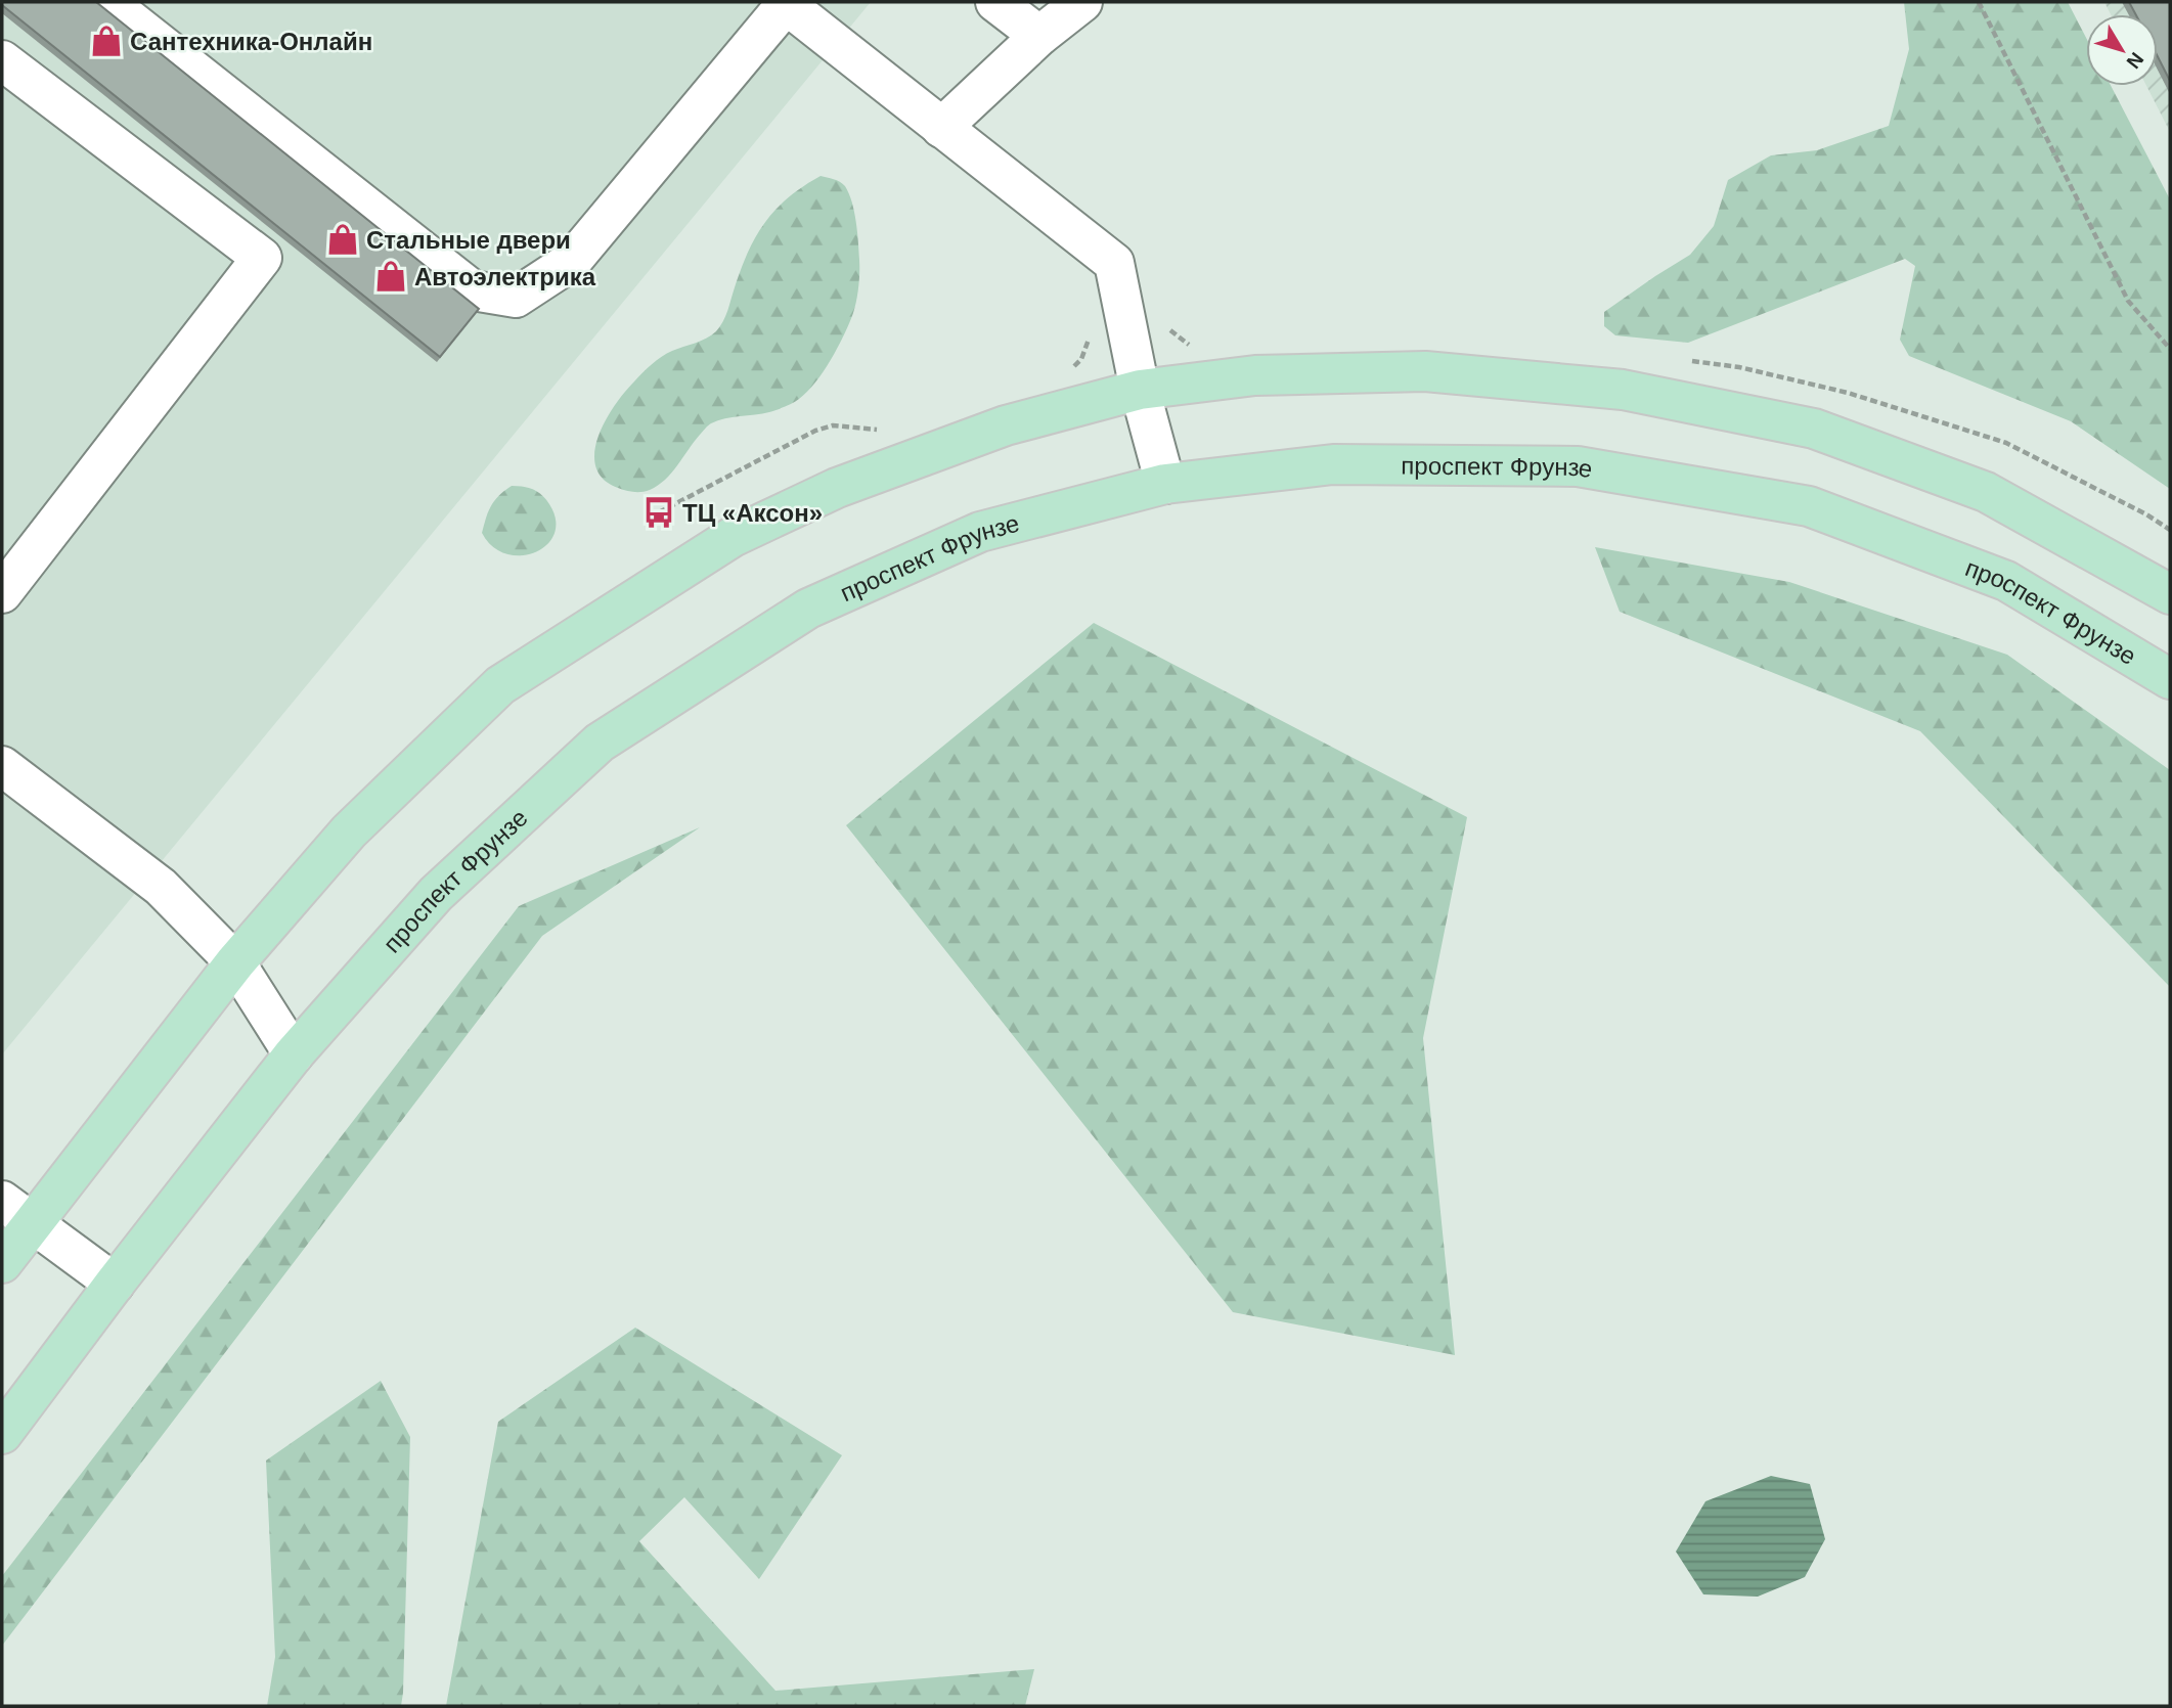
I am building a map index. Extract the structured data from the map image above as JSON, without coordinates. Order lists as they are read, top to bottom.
{
  "streets": {
    "main road": ["проспект Фрунзе"]
  },
  "places": {
    "shop": ["Сантехника-Онлайн", "Стальные двери", "Автоэлектрика"],
    "bus stop": ["ТЦ «Аксон»"]
  },
  "north": "bottom right"
}
